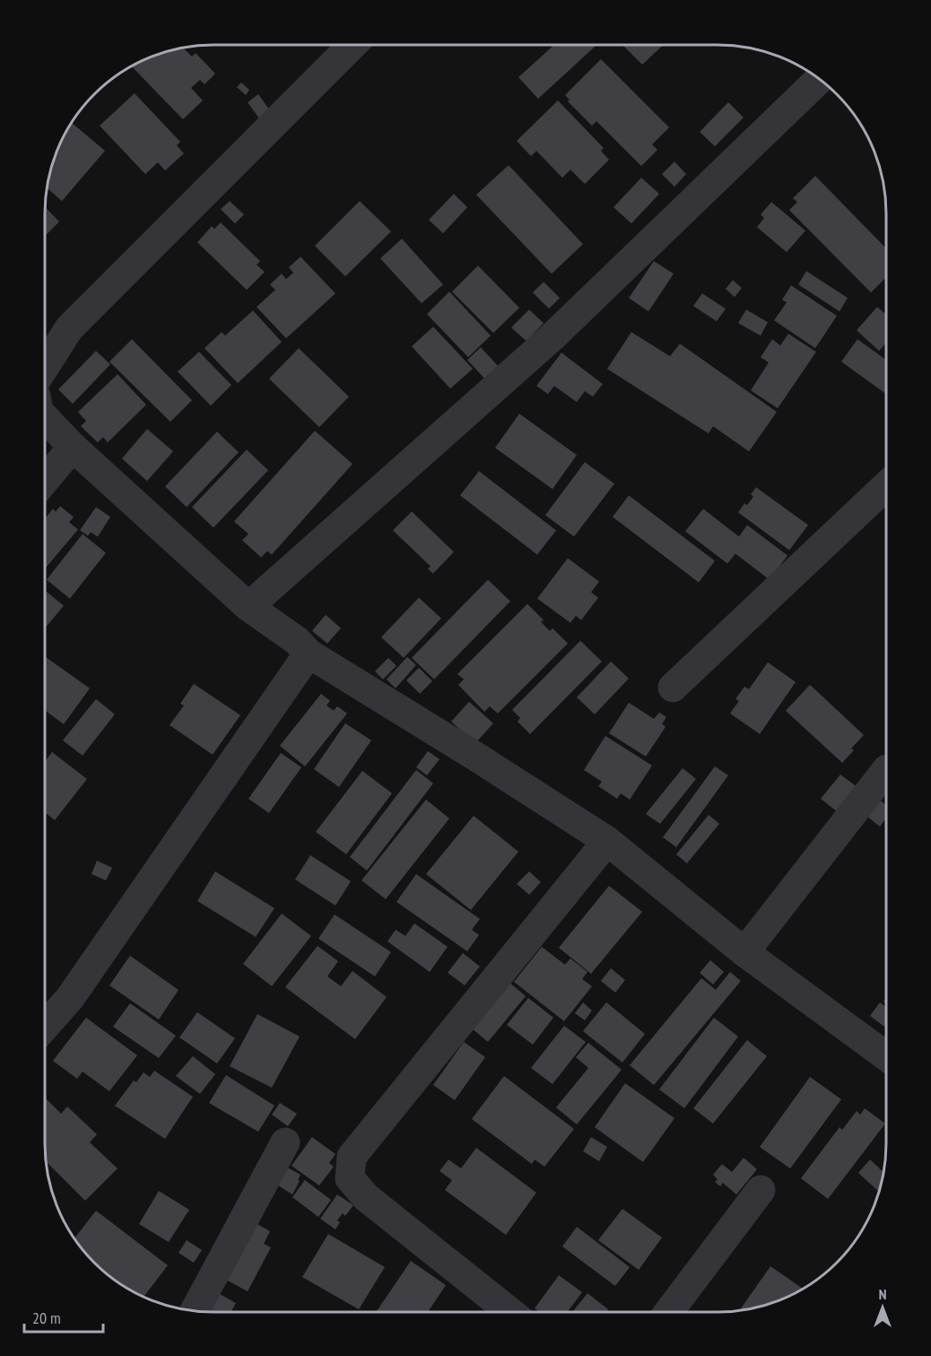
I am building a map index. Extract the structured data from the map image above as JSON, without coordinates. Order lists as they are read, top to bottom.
{
  "scale_bar": "20 m",
  "north": "top"
}
